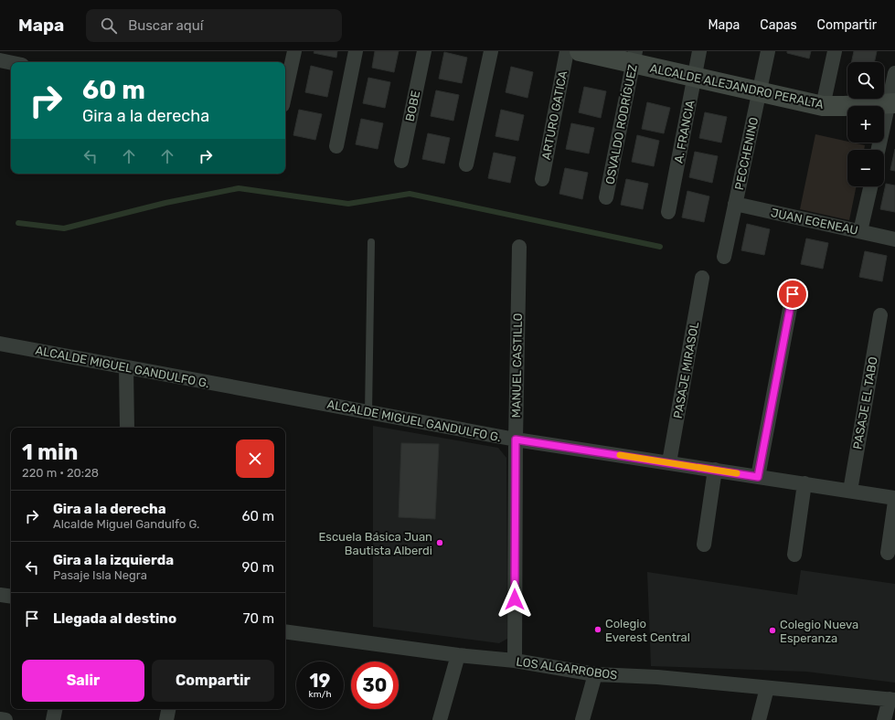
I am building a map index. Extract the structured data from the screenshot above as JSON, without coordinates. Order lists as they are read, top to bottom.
{
  "streets": {
    "street": [
      "ALCALDE ALEJANDRO PERALTA",
      "BOBE",
      "ARTURO GATICA",
      "OSVALDO RODRÍGUEZ",
      "A. FRANCIA",
      "PECCHENINO",
      "JUAN EGENEAU",
      "MANUEL CASTILLO",
      "ALCALDE MIGUEL GANDULFO G.",
      "PASAJE MIRASOL",
      "PASAJE EL TABO",
      "LOS ALGARROBOS"
    ]
  },
  "crossings": [
    ["ALCALDE ALEJANDRO PERALTA", "OSVALDO RODRÍGUEZ"],
    ["ALCALDE ALEJANDRO PERALTA", "A. FRANCIA"],
    ["ALCALDE ALEJANDRO PERALTA", "PECCHENINO"],
    ["PECCHENINO", "JUAN EGENEAU"],
    ["MANUEL CASTILLO", "ALCALDE MIGUEL GANDULFO G."],
    ["MANUEL CASTILLO", "LOS ALGARROBOS"],
    ["ALCALDE MIGUEL GANDULFO G.", "PASAJE MIRASOL"],
    ["ALCALDE MIGUEL GANDULFO G.", "PASAJE EL TABO"]
  ],
  "places": ["Escuela Básica Juan Bautista Alberdi", "Colegio Everest Central", "Colegio Nueva Esperanza"],
  "page": {
    "header": "Mapa",
    "search": "Buscar aquí",
    "nav": ["Mapa", "Capas", "Compartir"],
    "map_buttons": ["+", "−"],
    "turn": ["60 m", "Gira a la derecha"],
    "heading": ["1 min", "220 m · 20:28"],
    "list": [
      {
        "name": "Gira a la derecha",
        "note": "Alcalde Miguel Gandulfo G.",
        "value": "60 m"
      },
      {
        "name": "Gira a la izquierda",
        "note": "Pasaje Isla Negra",
        "value": "90 m"
      },
      {
        "name": "Llegada al destino",
        "value": "70 m"
      }
    ],
    "buttons": ["Salir", "Compartir"],
    "speed": "19 km/h",
    "limit": "30"
  }
}
